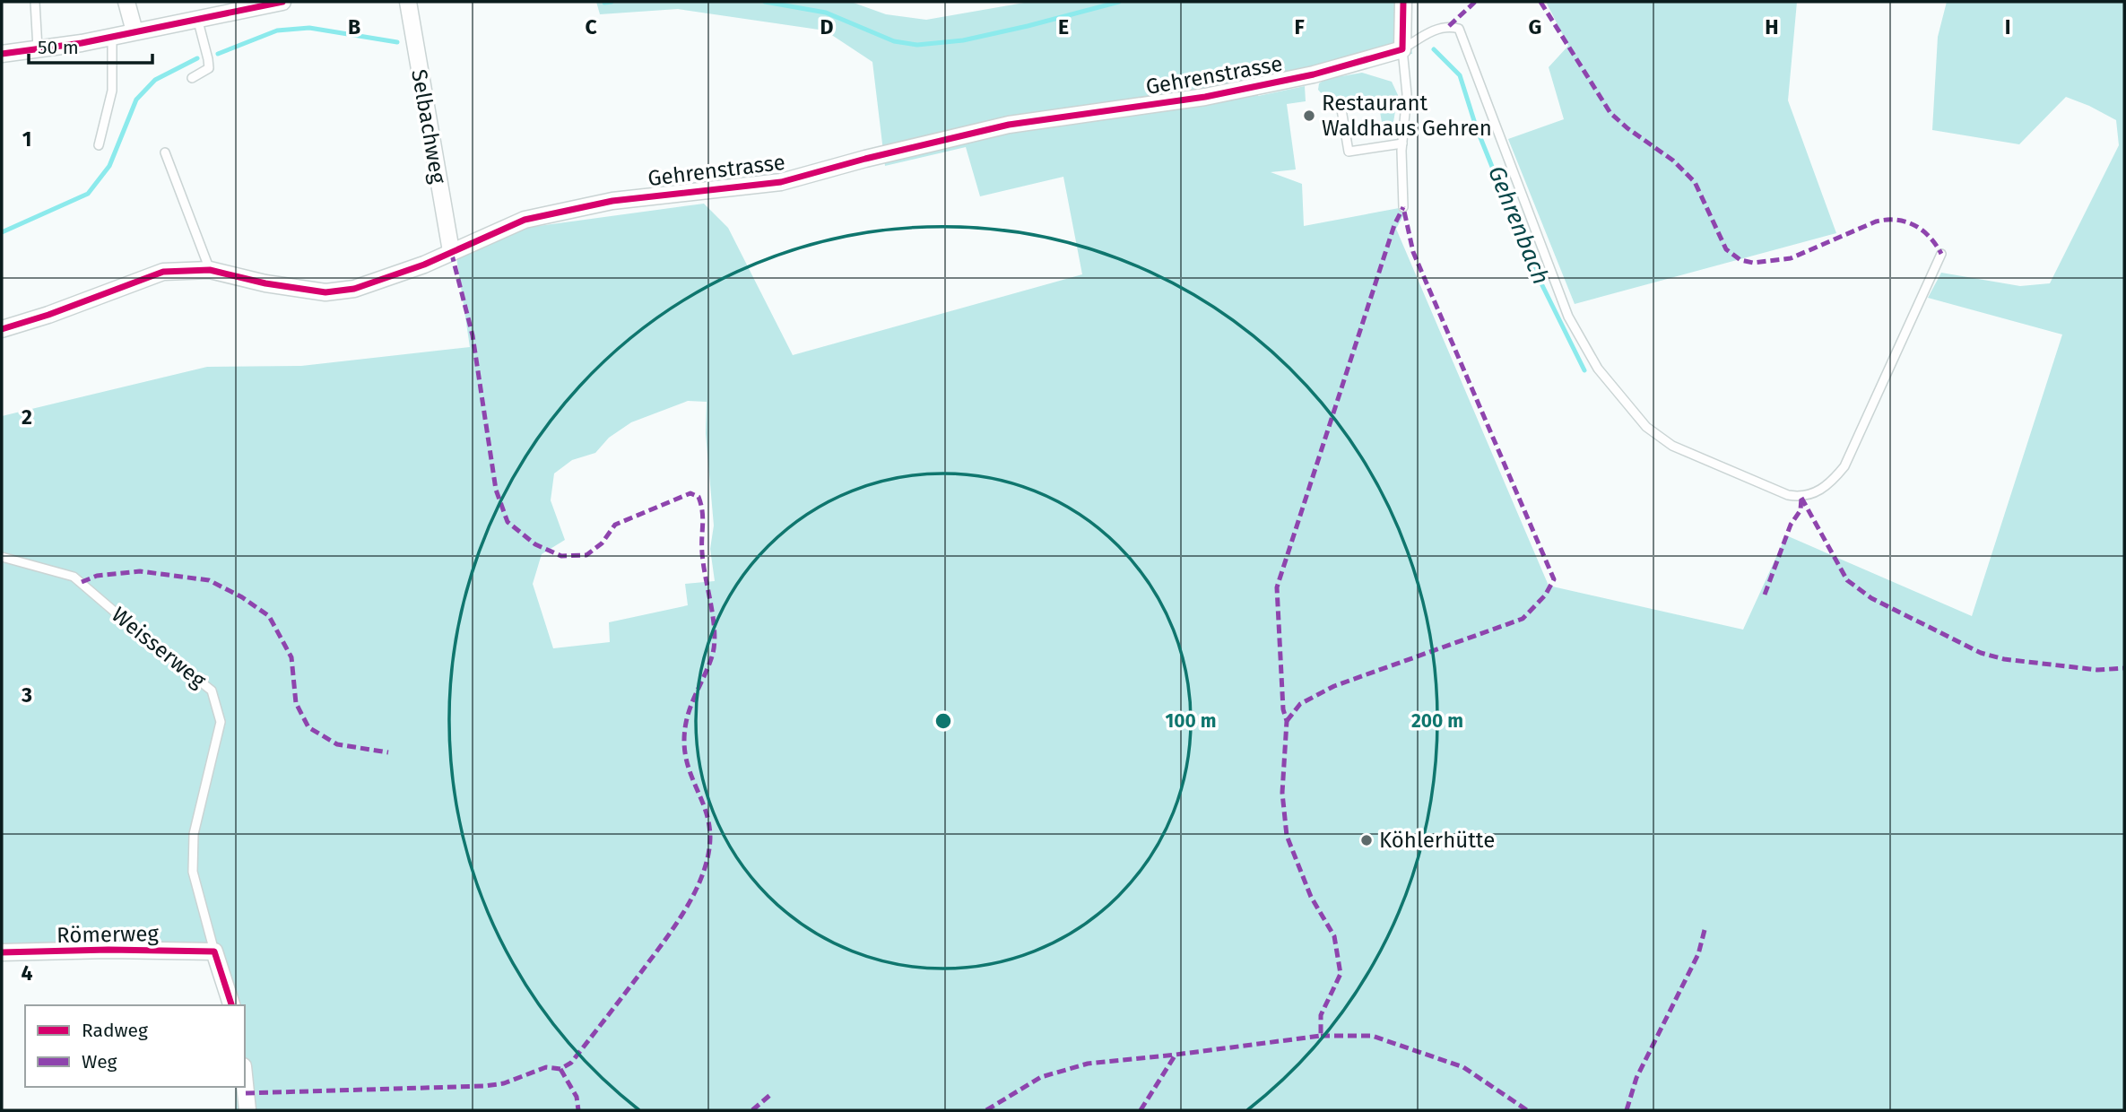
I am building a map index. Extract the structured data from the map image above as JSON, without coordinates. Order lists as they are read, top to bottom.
{
  "streets": {
    "street": ["Gehrenstrasse", "Selbachweg", "Römerweg"],
    "lane": ["Weisserweg"]
  },
  "crossings": [
    ["Gehrenstrasse", "Selbachweg"],
    ["Weisserweg", "Römerweg"]
  ],
  "water": ["Gehrenbach"],
  "places": ["Restaurant Waldhaus Gehren", "Köhlerhütte"],
  "legend": ["Radweg", "Weg"],
  "scale_bar": "50 m",
  "grid": {
    "columns": [
      "B",
      "C",
      "D",
      "E",
      "F",
      "G",
      "H",
      "I"
    ],
    "rows": [
      "1",
      "2",
      "3",
      "4"
    ]
  },
  "rings": ["100 m", "200 m"]
}
